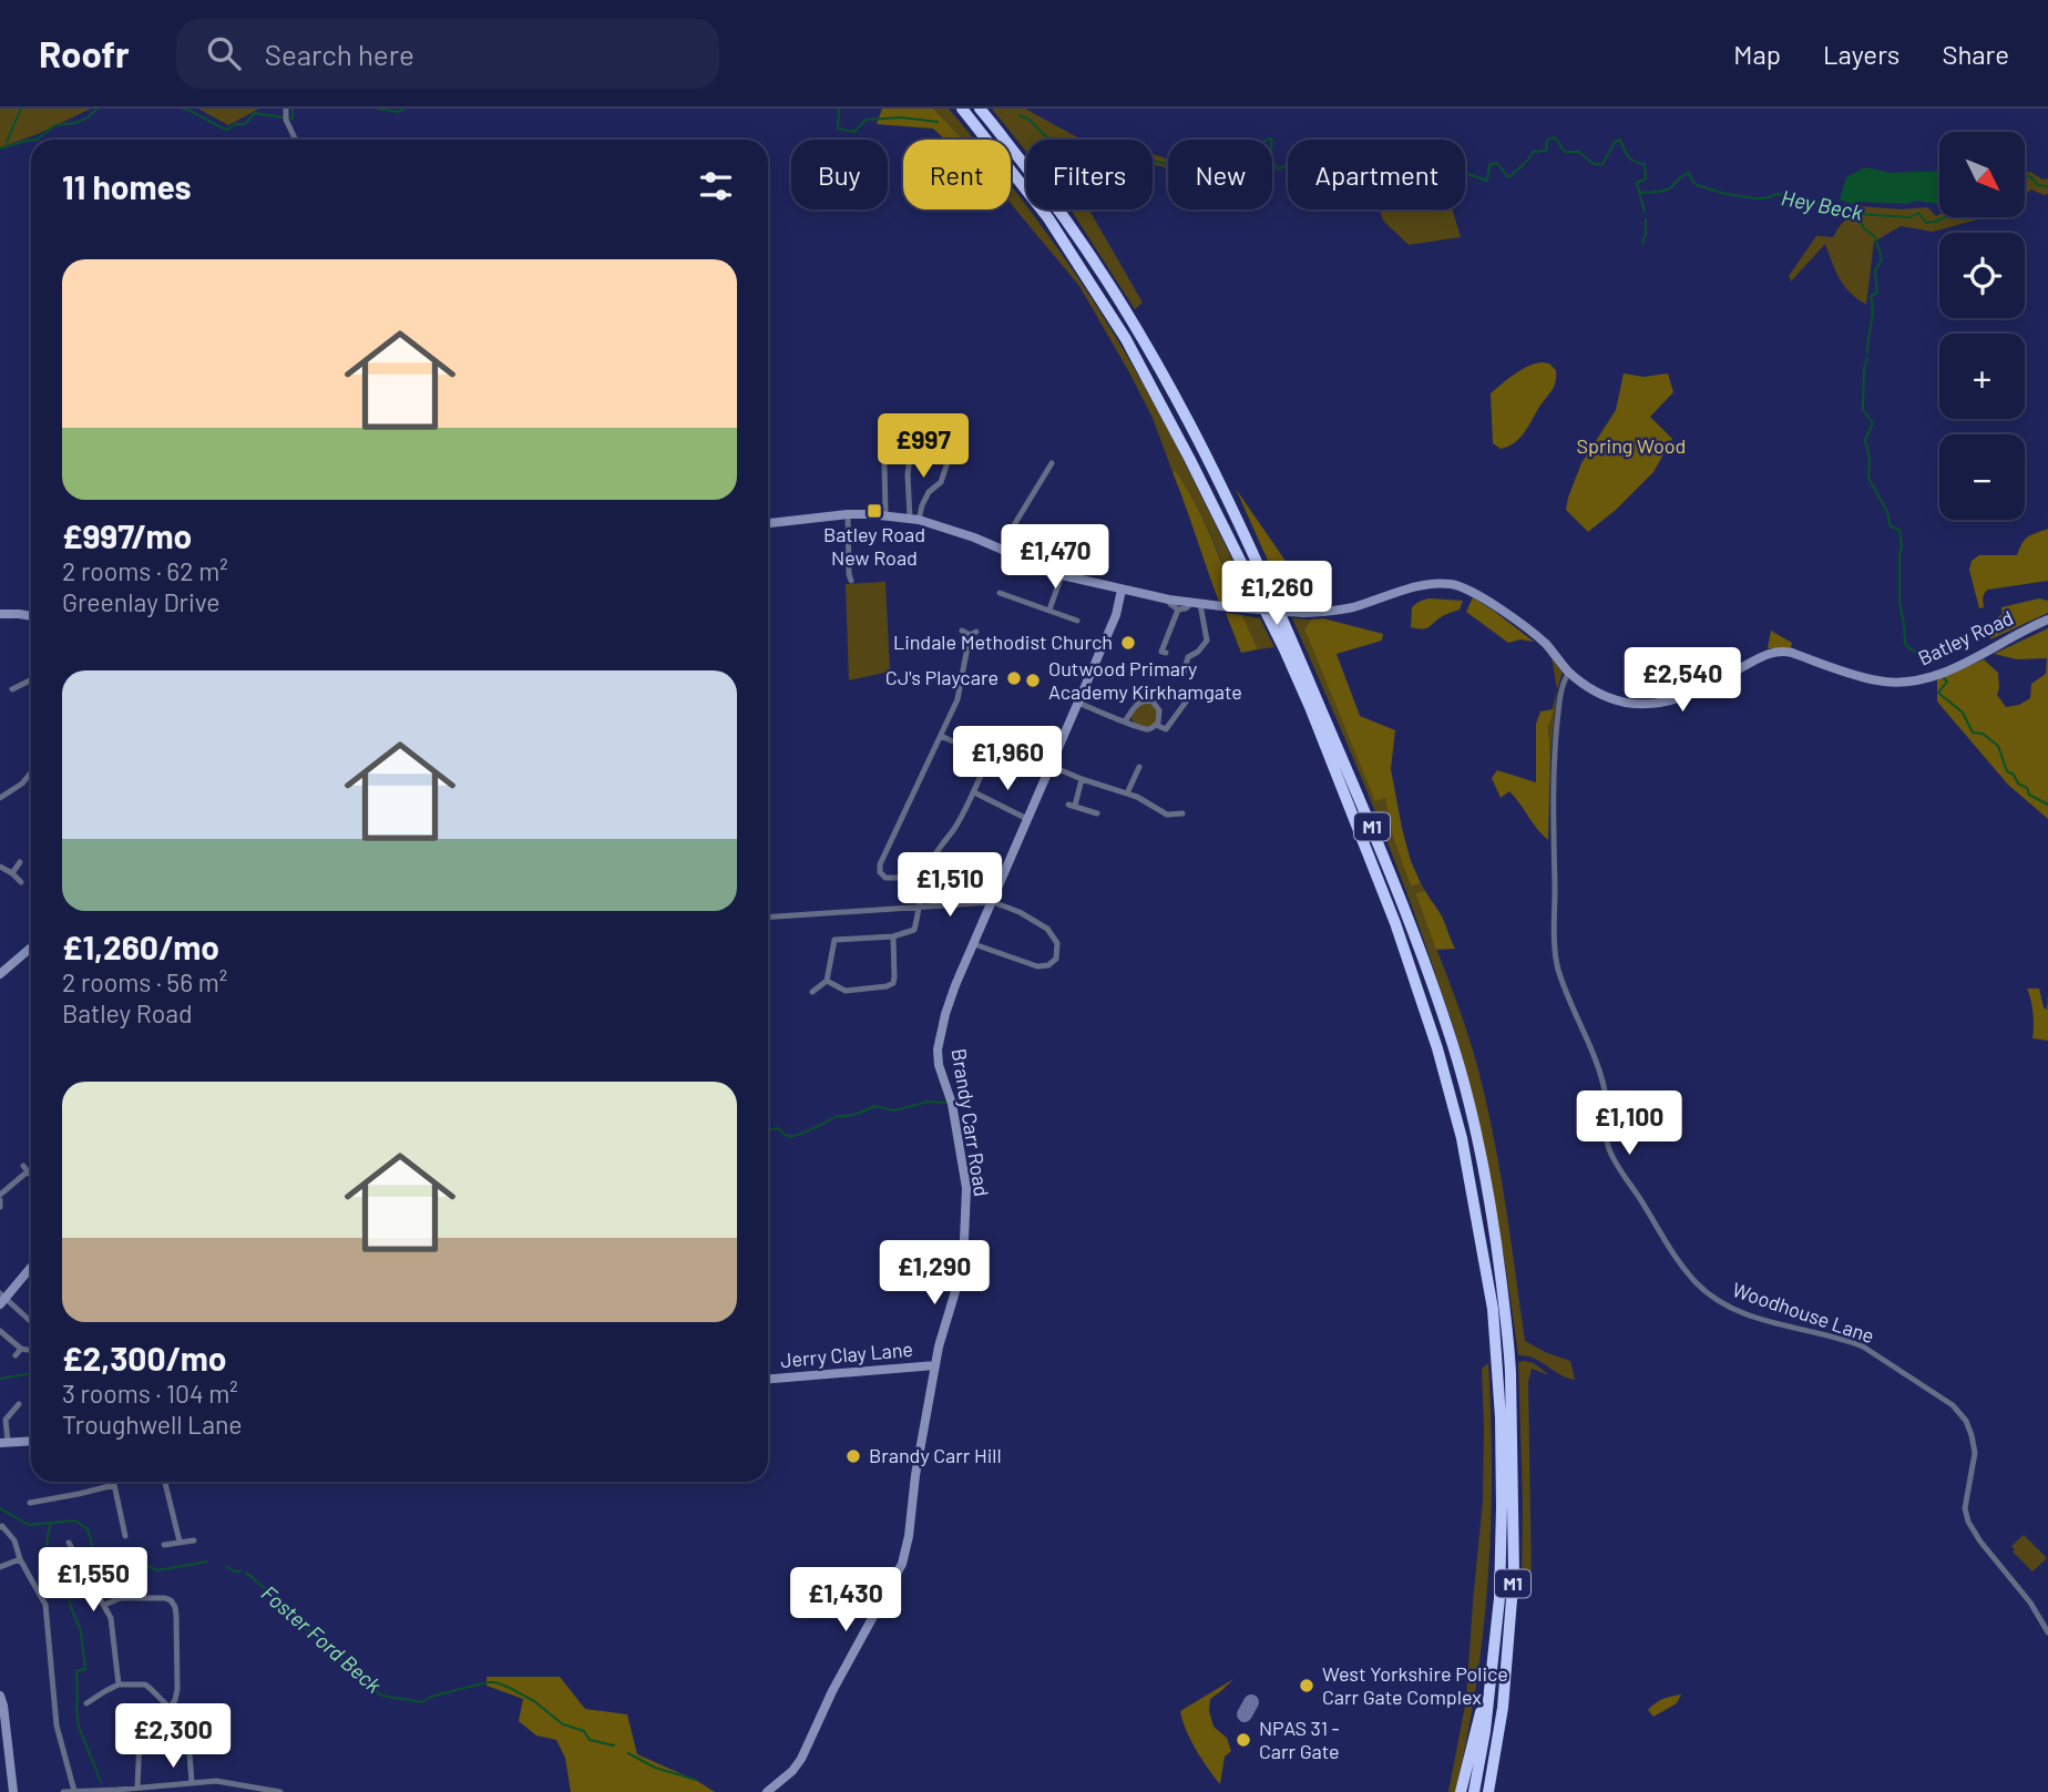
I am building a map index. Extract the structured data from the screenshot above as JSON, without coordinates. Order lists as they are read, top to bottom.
{
  "streets": {
    "highway": ["M1"],
    "street": [
      "Batley Road",
      "Brandy Carr Road",
      "Woodhouse Lane",
      "Jerry Clay Lane"
    ]
  },
  "crossings": [
    ["Batley Road", "Brandy Carr Road"],
    ["Batley Road", "Woodhouse Lane"],
    ["Brandy Carr Road", "Jerry Clay Lane"]
  ],
  "water": ["Hey Beck", "Foster Ford Beck"],
  "parks": ["Spring Wood"],
  "places": {
    "transit": ["Batley Road New Road"],
    "other": [
      "Lindale Methodist Church",
      "CJ's Playcare",
      "Outwood Primary Academy Kirkhamgate",
      "Brandy Carr Hill",
      "West Yorkshire Police Carr Gate Complex",
      "NPAS 31 - Carr Gate"
    ]
  },
  "north": "bottom right",
  "page": {
    "header": "Roofr",
    "search": "Search here",
    "nav": ["Map", "Layers", "Share"],
    "map_buttons": ["+", "−"],
    "chip": [
      "Buy",
      "Rent",
      "Filters",
      "New",
      "Apartment"
    ],
    "heading": "11 homes",
    "list": [
      {
        "name": "£997/mo",
        "note": "2 rooms · 62 m² · Greenlay Drive"
      },
      {
        "name": "£1,260/mo",
        "note": "2 rooms · 56 m² · Batley Road"
      },
      {
        "name": "£2,300/mo",
        "note": "3 rooms · 104 m² · Troughwell Lane"
      }
    ],
    "price": [
      "£997",
      "£1,470",
      "£1,260",
      "£2,540",
      "£1,960",
      "£1,510",
      "£1,100",
      "£1,290",
      "£1,550",
      "£1,430",
      "£2,300"
    ]
  }
}
